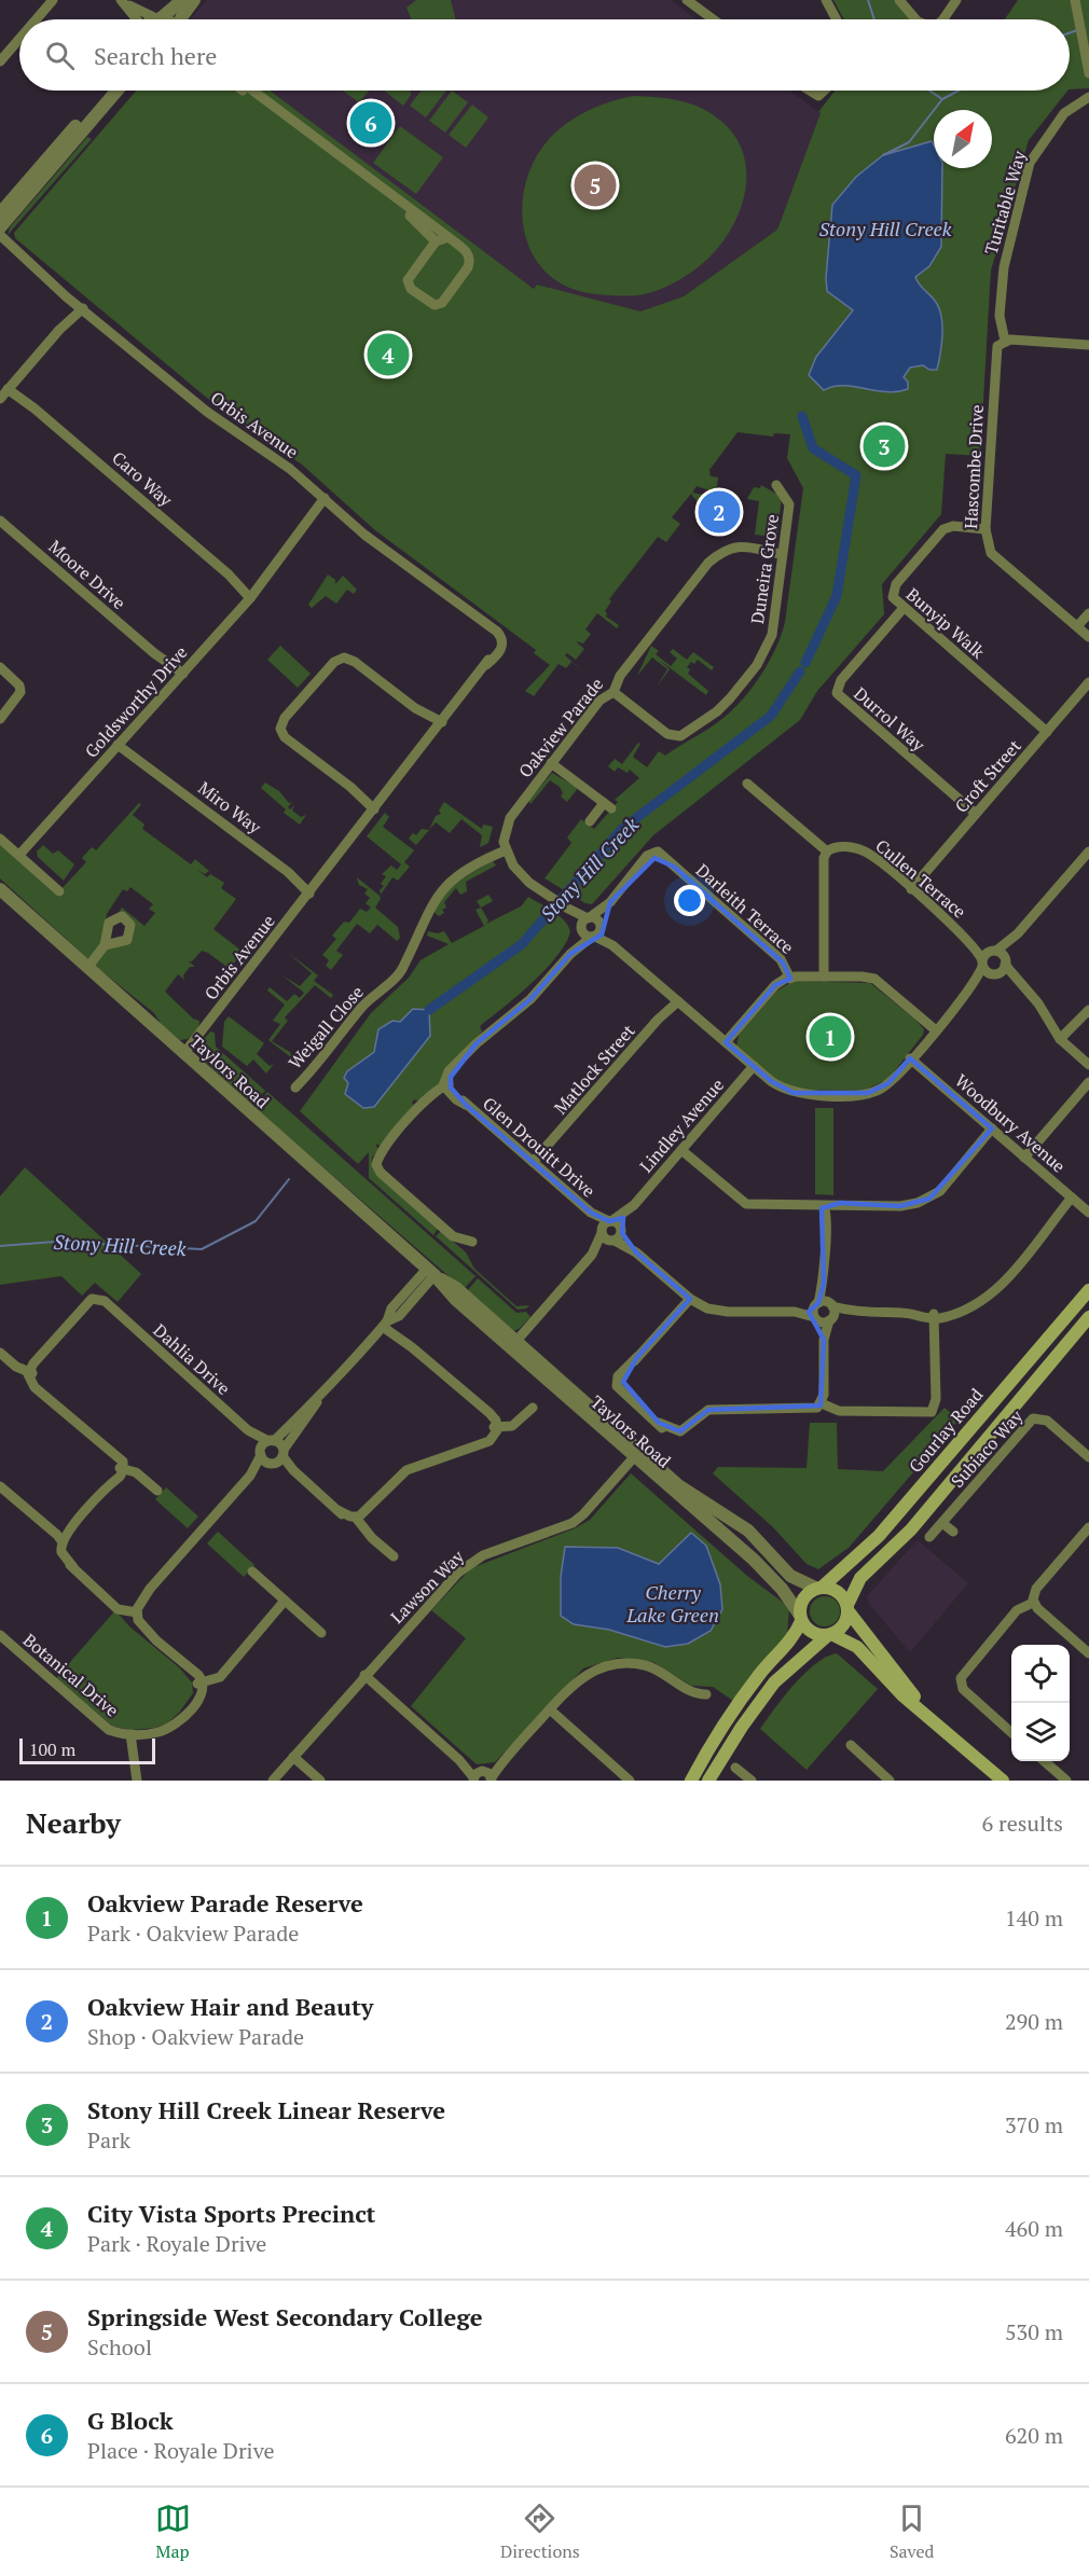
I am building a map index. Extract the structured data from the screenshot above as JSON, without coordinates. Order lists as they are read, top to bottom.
{
  "streets": {
    "main road": ["Gourlay Road"],
    "street": [
      "Turitable Way",
      "Orbis Avenue",
      "Hascombe Drive",
      "Caro Way",
      "Duneira Grove",
      "Moore Drive",
      "Bunyip Walk",
      "Goldsworthy Drive",
      "Durrol Way",
      "Oakview Parade",
      "Croft Street",
      "Miro Way",
      "Cullen Terrace",
      "Darleith Terrace",
      "Weigall Close",
      "Matlock Street",
      "Taylors Road",
      "Woodbury Avenue",
      "Lindley Avenue",
      "Glen Drouitt Drive",
      "Dahlia Drive",
      "Subiaco Way",
      "Lawson Way",
      "Botanical Drive"
    ]
  },
  "crossings": [
    ["Turitable Way", "Hascombe Drive"],
    ["Orbis Avenue", "Goldsworthy Drive"],
    ["Orbis Avenue", "Miro Way"],
    ["Orbis Avenue", "Taylors Road"],
    ["Hascombe Drive", "Bunyip Walk"],
    ["Caro Way", "Goldsworthy Drive"],
    ["Duneira Grove", "Oakview Parade"],
    ["Moore Drive", "Goldsworthy Drive"],
    ["Bunyip Walk", "Durrol Way"],
    ["Bunyip Walk", "Croft Street"],
    ["Goldsworthy Drive", "Miro Way"],
    ["Durrol Way", "Croft Street"],
    ["Oakview Parade", "Weigall Close"],
    ["Croft Street", "Cullen Terrace"],
    ["Matlock Street", "Glen Drouitt Drive"],
    ["Taylors Road", "Lindley Avenue"],
    ["Taylors Road", "Gourlay Road"],
    ["Taylors Road", "Lawson Way"],
    ["Lindley Avenue", "Glen Drouitt Drive"]
  ],
  "water": ["Stony Hill Creek", "Cherry Lake Green"],
  "scale_bar": "100 m",
  "north": "top right",
  "page": {
    "search": "Search here",
    "pins": [
      "6",
      "5",
      "4",
      "3",
      "2",
      "1"
    ],
    "scale": "100 m",
    "heading": ["Nearby", "6 results"],
    "list": [
      {
        "mark": "1",
        "name": "Oakview Parade Reserve",
        "note": "Park · Oakview Parade",
        "value": "140 m"
      },
      {
        "mark": "2",
        "name": "Oakview Hair and Beauty",
        "note": "Shop · Oakview Parade",
        "value": "290 m"
      },
      {
        "mark": "3",
        "name": "Stony Hill Creek Linear Reserve",
        "note": "Park",
        "value": "370 m"
      },
      {
        "mark": "4",
        "name": "City Vista Sports Precinct",
        "note": "Park · Royale Drive",
        "value": "460 m"
      },
      {
        "mark": "5",
        "name": "Springside West Secondary College",
        "note": "School",
        "value": "530 m"
      },
      {
        "mark": "6",
        "name": "G Block",
        "note": "Place · Royale Drive",
        "value": "620 m"
      }
    ],
    "nav": ["Map", "Directions", "Saved"]
  }
}
